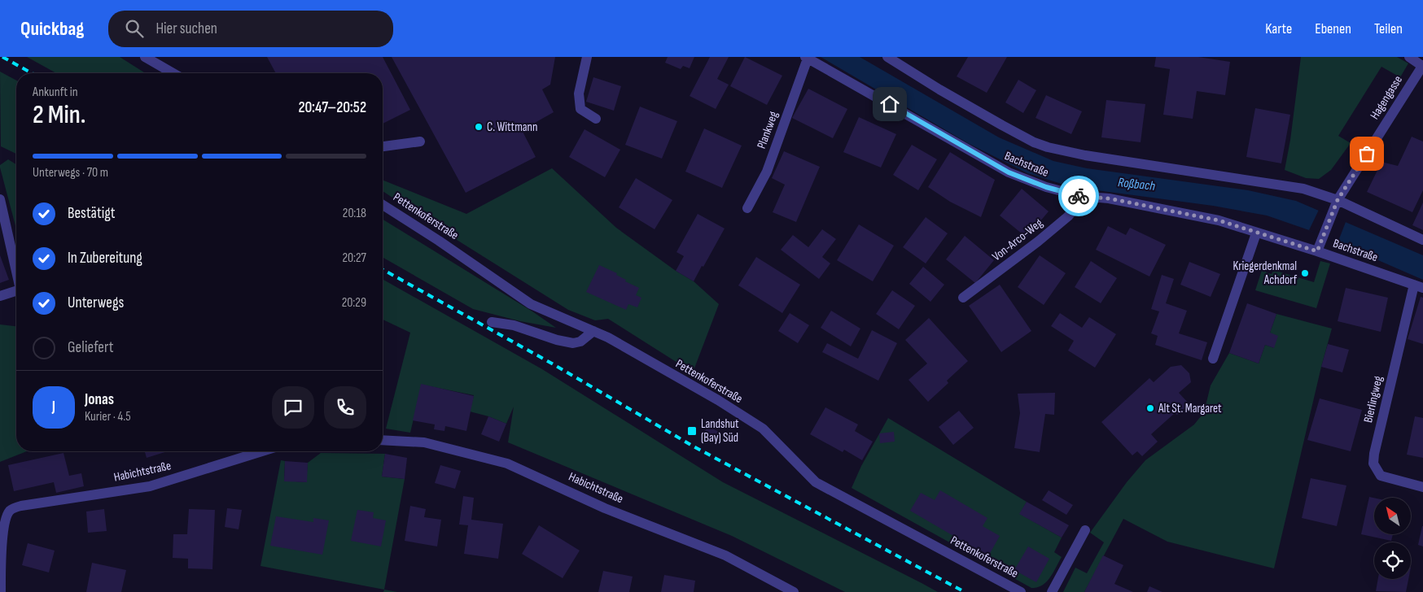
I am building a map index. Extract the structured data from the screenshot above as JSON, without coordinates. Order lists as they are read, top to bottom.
{
  "streets": {
    "street": [
      "Hagengasse",
      "Plankweg",
      "Bachstraße",
      "Pettenkoferstraße",
      "Von-Arco-Weg",
      "Bierlingweg",
      "Habichtstraße"
    ]
  },
  "crossings": [
    ["Hagengasse", "Bachstraße"],
    ["Plankweg", "Bachstraße"],
    ["Bachstraße", "Von-Arco-Weg"],
    ["Bachstraße", "Bierlingweg"]
  ],
  "water": ["Roßbach"],
  "places": {
    "other": ["C. Wittmann", "Kriegerdenkmal Achdorf", "Alt St. Margaret"],
    "transit": ["Landshut (Bay) Süd"]
  },
  "north": "top left",
  "page": {
    "header": "Quickbag",
    "search": "Hier suchen",
    "nav": ["Karte", "Ebenen", "Teilen"],
    "heading": ["2 Min.", "Ankunft in", "20:47–20:52"],
    "panel": ["Jonas", "Kurier · 4.5"],
    "bar": "Unterwegs · 70 m",
    "list": [
      ["Bestätigt", "20:18"],
      ["In Zubereitung", "20:27"],
      ["Unterwegs", "20:29"],
      "Geliefert"
    ],
    "round": "J"
  }
}
